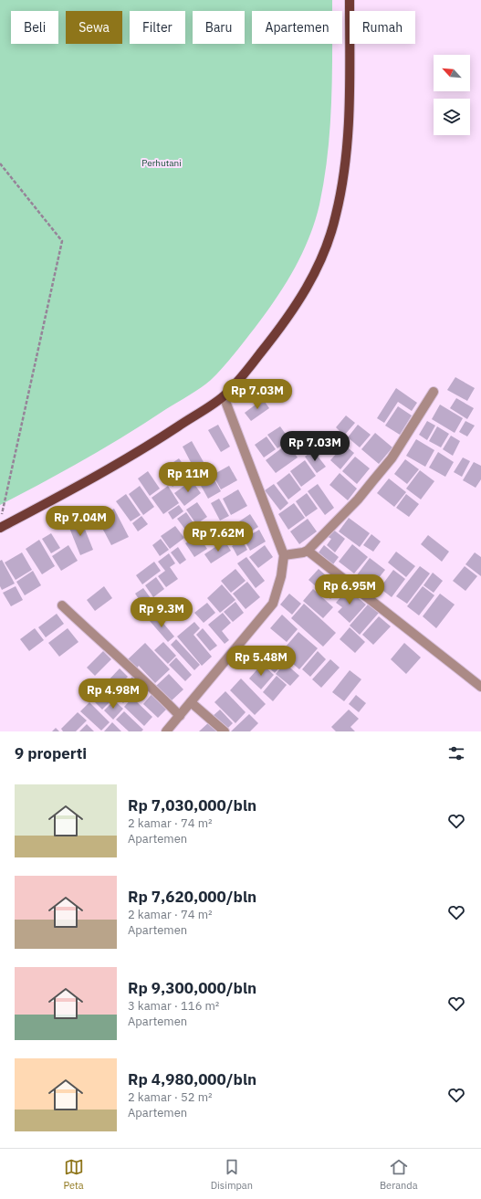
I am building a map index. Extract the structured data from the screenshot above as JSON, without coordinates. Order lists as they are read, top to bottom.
{
  "parks": ["Perhutani"],
  "north": "top left",
  "page": {
    "chip": [
      "Beli",
      "Sewa",
      "Filter",
      "Baru",
      "Apartemen",
      "Rumah"
    ],
    "price": [
      "Rp 7.03M",
      "Rp 7.03M",
      "Rp 11M",
      "Rp 7.04M",
      "Rp 7.62M",
      "Rp 6.95M",
      "Rp 9.3M",
      "Rp 5.48M",
      "Rp 4.98M"
    ],
    "heading": "9 properti",
    "list": [
      {
        "name": "Rp 7,030,000/bln",
        "note": "2 kamar · 74 m² · Apartemen"
      },
      {
        "name": "Rp 7,620,000/bln",
        "note": "2 kamar · 74 m² · Apartemen"
      },
      {
        "name": "Rp 9,300,000/bln",
        "note": "3 kamar · 116 m² · Apartemen"
      },
      {
        "name": "Rp 4,980,000/bln",
        "note": "2 kamar · 52 m² · Apartemen"
      }
    ],
    "tabs": ["Peta", "Disimpan", "Beranda"]
  }
}
